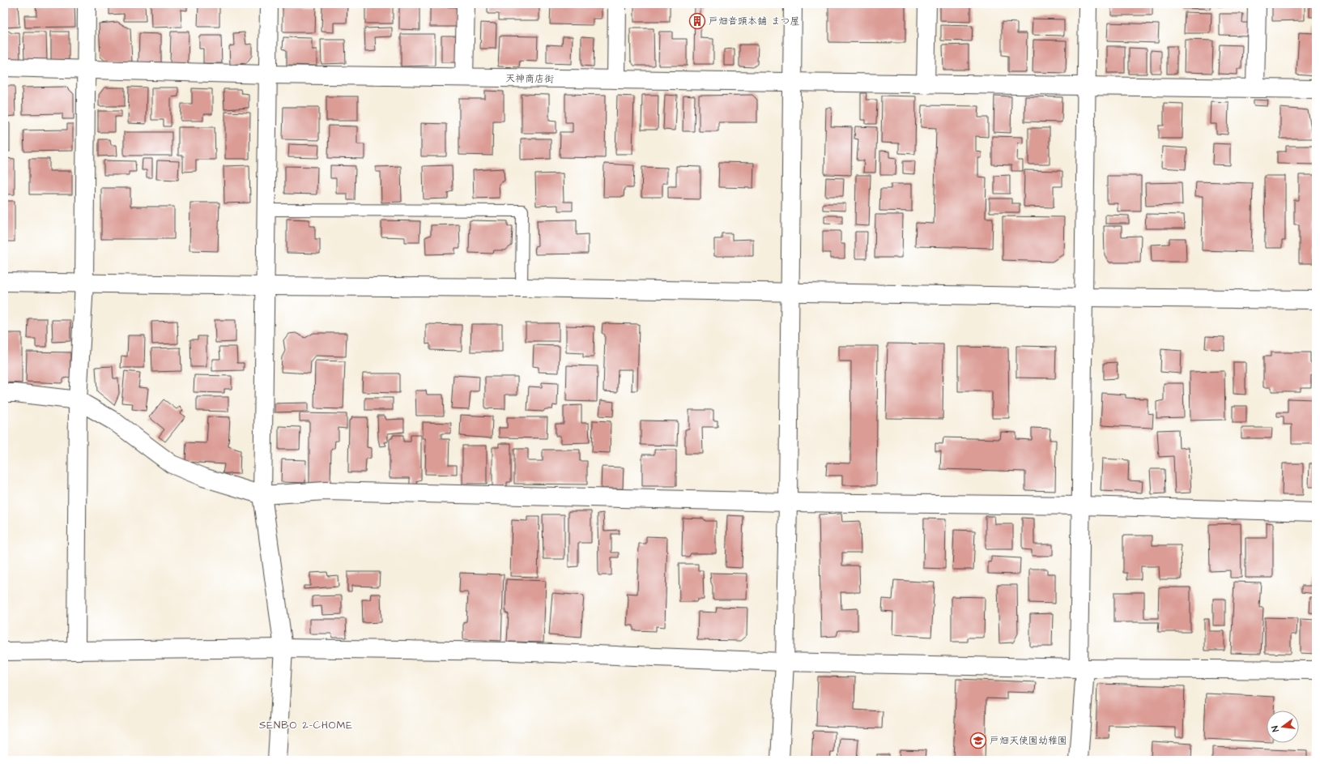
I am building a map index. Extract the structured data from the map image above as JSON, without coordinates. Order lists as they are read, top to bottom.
{
  "streets": {
    "street": ["天神商店街"]
  },
  "districts": ["SENBO 2-CHOME"],
  "places": {
    "building": ["戸畑音頭本舗 まつ屋"],
    "school or university": ["戸畑天使園幼稚園"]
  },
  "north": "left"
}
